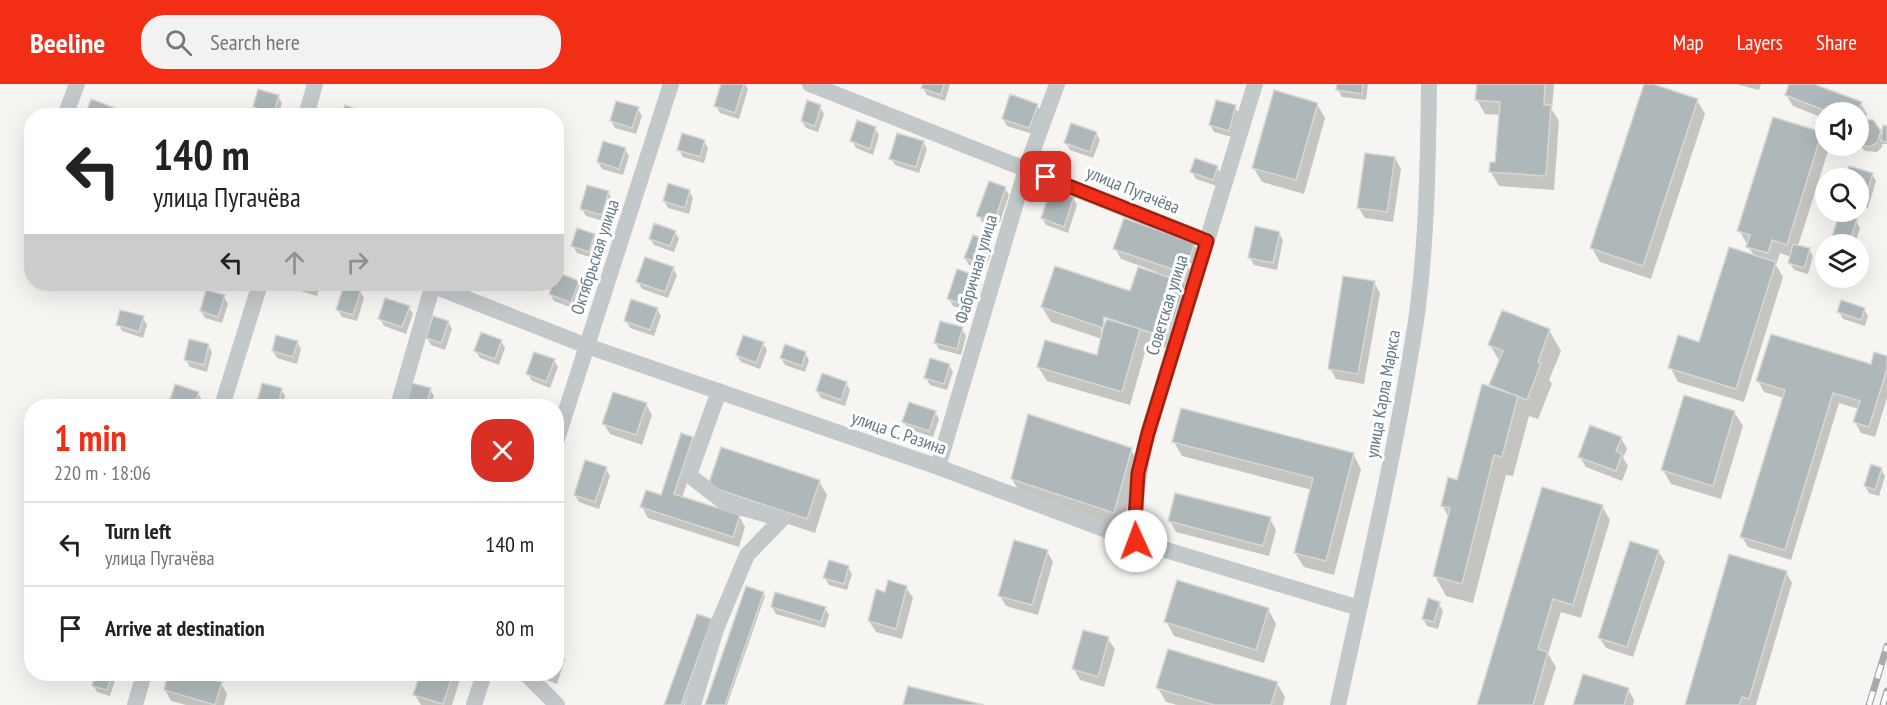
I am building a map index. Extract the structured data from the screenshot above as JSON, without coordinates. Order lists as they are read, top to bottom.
{
  "streets": {
    "street": [
      "улица Пугачёва",
      "Октябрьская улица",
      "Фабричная улица",
      "Советская улица",
      "улица Карла Маркса",
      "улица С. Разина"
    ]
  },
  "crossings": [
    ["улица Пугачёва", "Фабричная улица"],
    ["улица Пугачёва", "Советская улица"],
    ["Октябрьская улица", "улица С. Разина"],
    ["Фабричная улица", "улица С. Разина"],
    ["Советская улица", "улица С. Разина"],
    ["улица Карла Маркса", "улица С. Разина"]
  ],
  "page": {
    "header": "Beeline",
    "search": "Search here",
    "nav": ["Map", "Layers", "Share"],
    "turn": ["140 m", "улица Пугачёва"],
    "heading": ["1 min", "220 m · 18:06"],
    "list": [
      {
        "name": "Turn left",
        "note": "улица Пугачёва",
        "value": "140 m"
      },
      {
        "name": "Arrive at destination",
        "value": "80 m"
      }
    ]
  }
}
